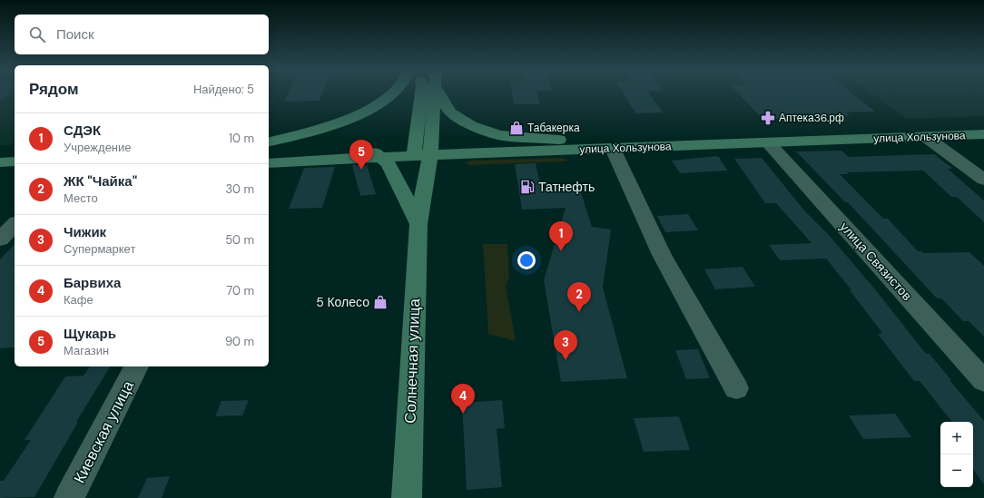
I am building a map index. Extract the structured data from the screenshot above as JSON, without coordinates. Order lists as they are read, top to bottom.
{
  "streets": {
    "main road": ["улица Хользунова", "Солнечная улица"],
    "street": ["улица Связистов", "Киевская улица"]
  },
  "crossings": [
    ["улица Хользунова", "улица Связистов"],
    ["улица Хользунова", "Солнечная улица"]
  ],
  "places": {
    "pharmacy": ["Аптека36.рф"],
    "shop": ["Табакерка", "5 Колесо"],
    "fuel station": ["Татнефть"]
  },
  "page": {
    "search": "Поиск",
    "heading": ["Рядом", "Найдено: 5"],
    "list": [
      {
        "mark": "1",
        "name": "СДЭК",
        "note": "Учреждение",
        "value": "10 m"
      },
      {
        "mark": "2",
        "name": "ЖК \"Чайка\"",
        "note": "Место",
        "value": "30 m"
      },
      {
        "mark": "3",
        "name": "Чижик",
        "note": "Супермаркет",
        "value": "50 m"
      },
      {
        "mark": "4",
        "name": "Барвиха",
        "note": "Кафе",
        "value": "70 m"
      },
      {
        "mark": "5",
        "name": "Щукарь",
        "note": "Магазин",
        "value": "90 m"
      }
    ],
    "pins": [
      "5",
      "1",
      "2",
      "3",
      "4"
    ],
    "map_buttons": ["+", "−"]
  }
}
